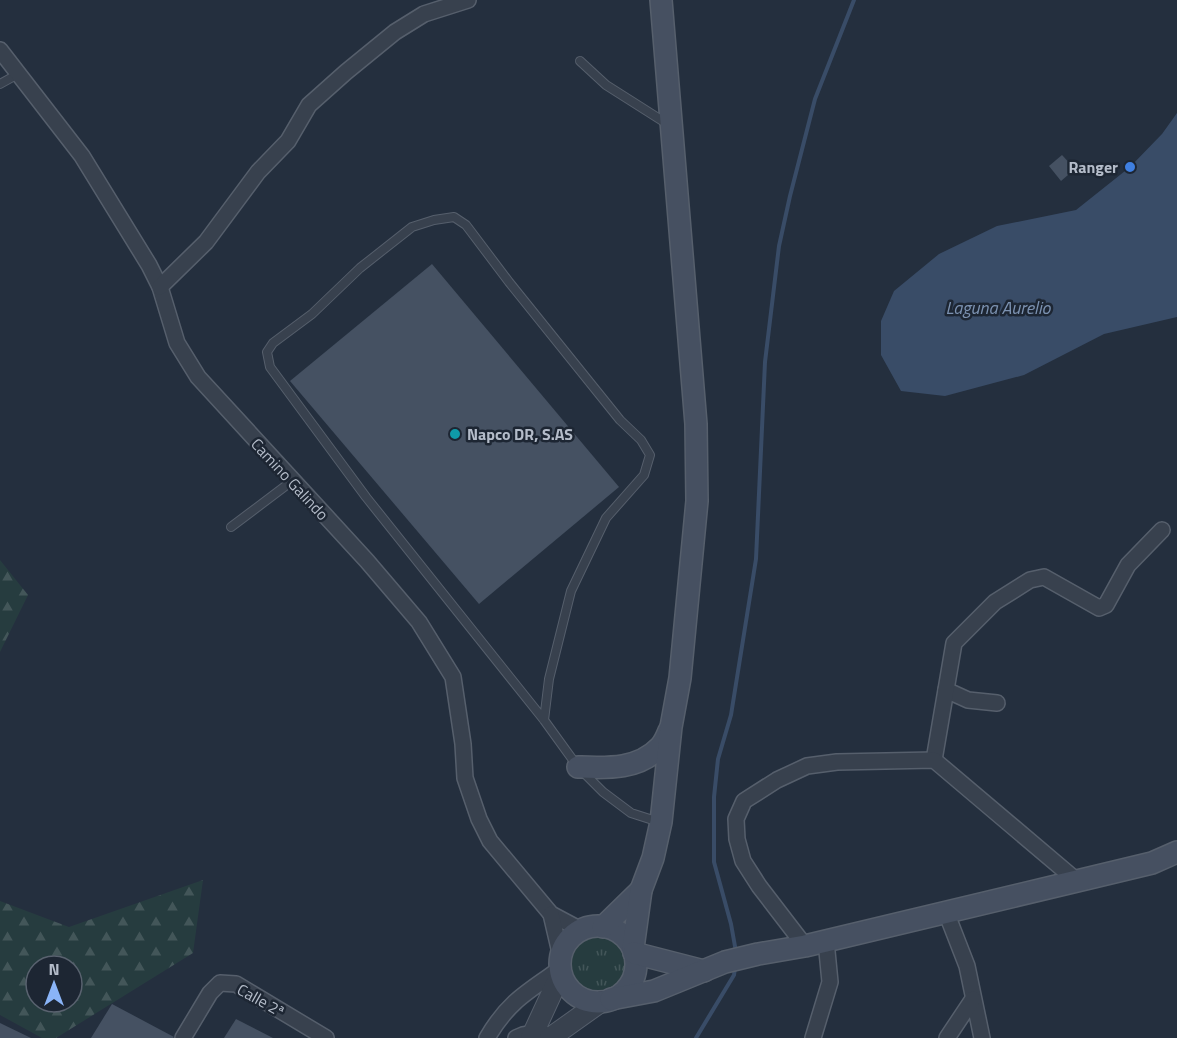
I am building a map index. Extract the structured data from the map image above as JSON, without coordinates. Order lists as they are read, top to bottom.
{
  "streets": {
    "street": ["Camino Galindo", "Calle 2ª"]
  },
  "water": ["Laguna Aurelio"],
  "places": ["Ranger", "Napco DR, S.AS"],
  "north": "top"
}
